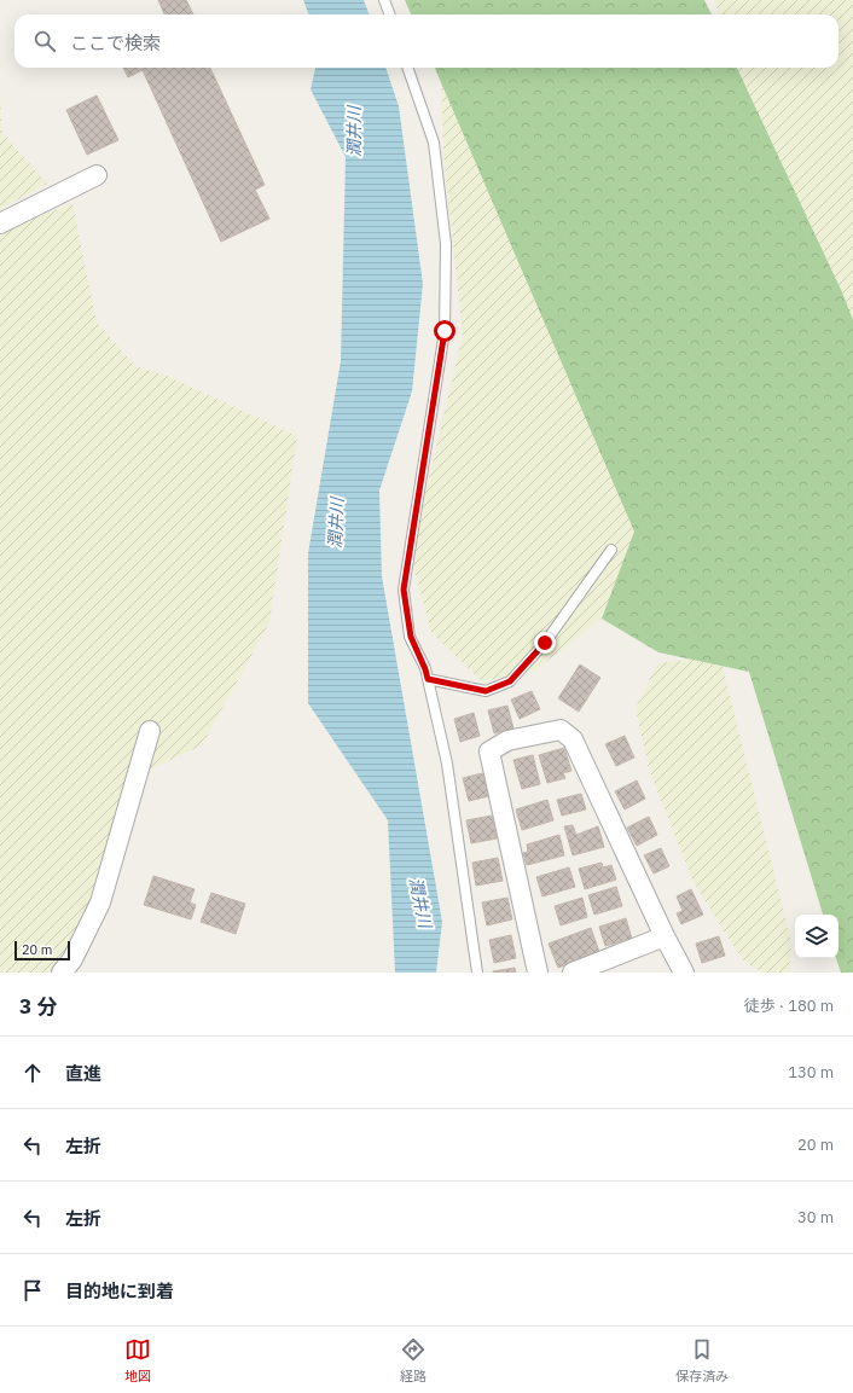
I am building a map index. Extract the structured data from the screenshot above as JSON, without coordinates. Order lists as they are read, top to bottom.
{
  "water": ["潤井川"],
  "scale_bar": "20 m",
  "page": {
    "search": "ここで検索",
    "scale": "20 m",
    "heading": ["3 分", "徒歩 · 180 m"],
    "list": [
      ["直進", "130 m"],
      ["左折", "20 m"],
      ["左折", "30 m"],
      "目的地に到着"
    ],
    "nav": ["地図", "経路", "保存済み"]
  }
}
